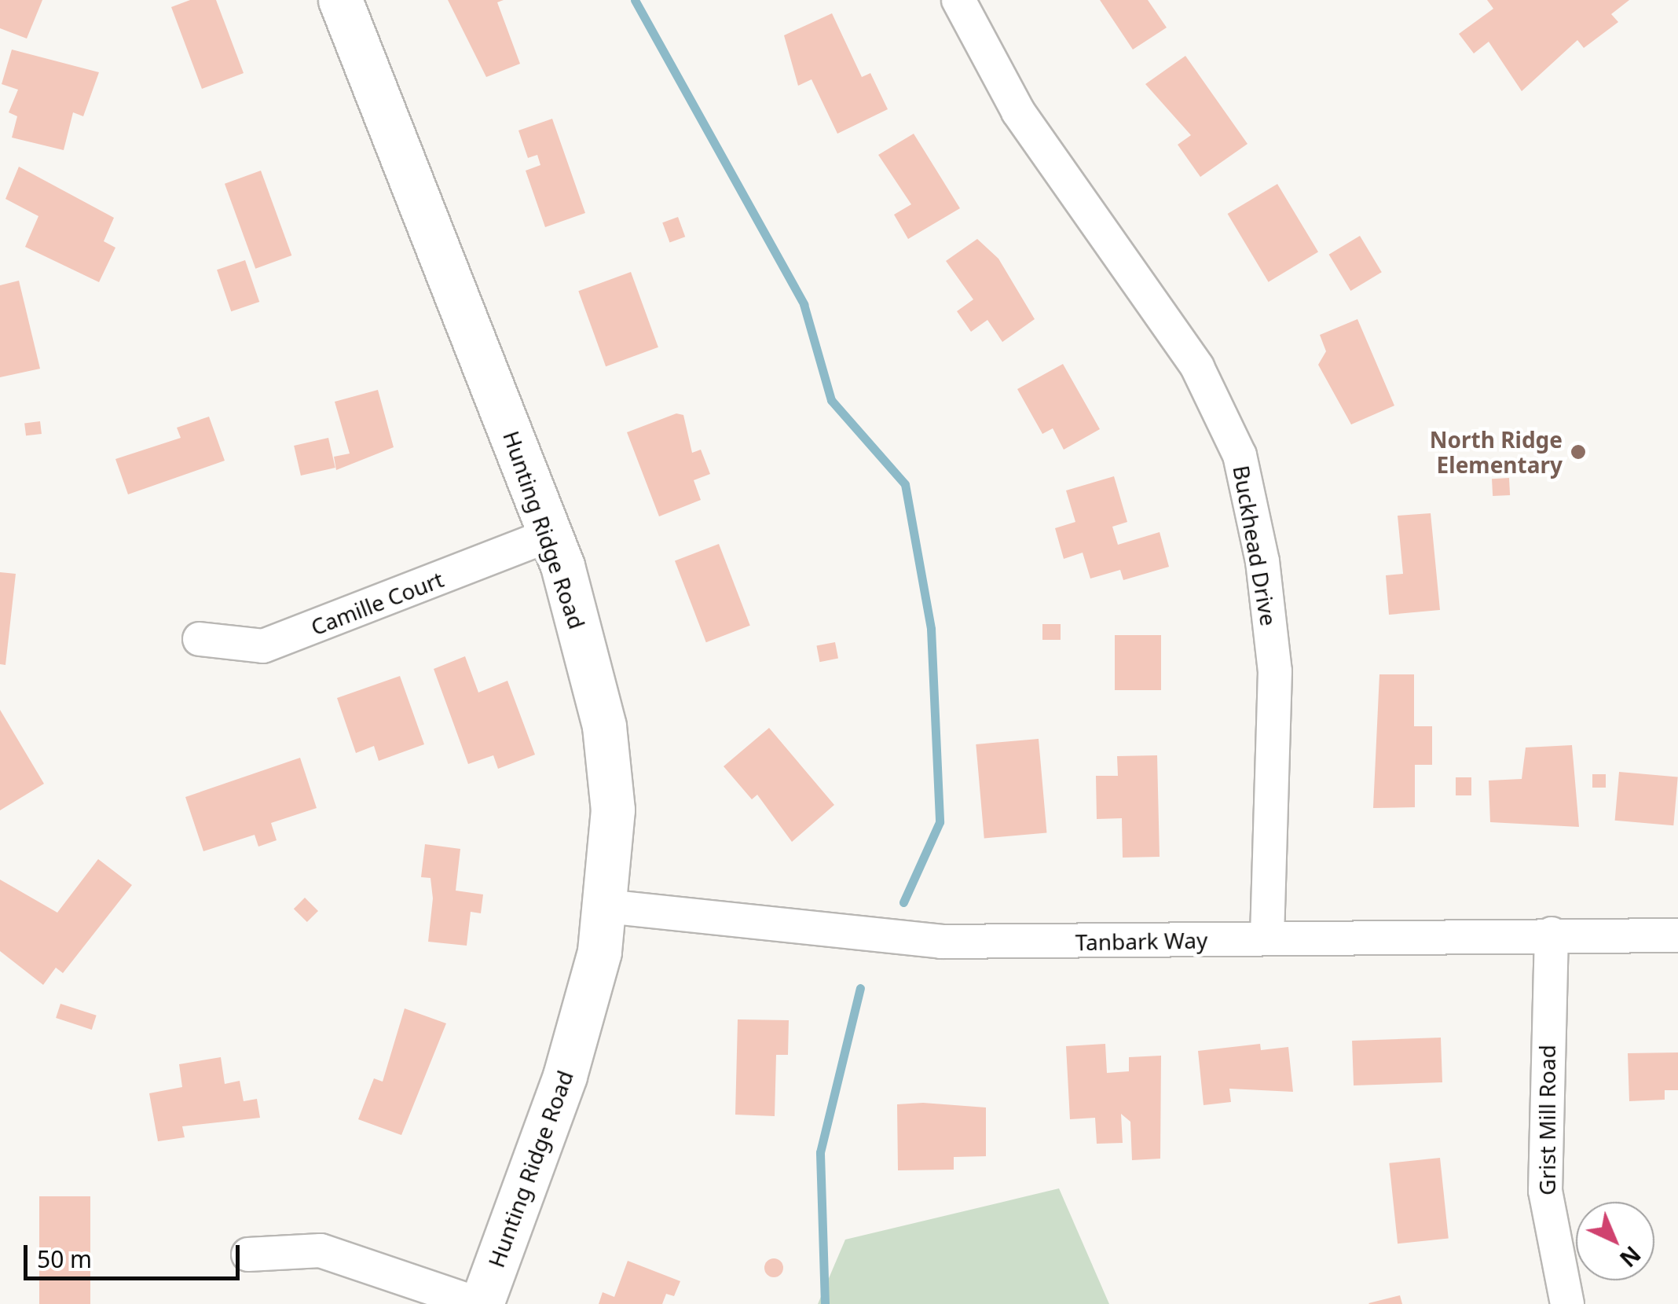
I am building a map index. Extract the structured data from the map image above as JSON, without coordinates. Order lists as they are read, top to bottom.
{
  "streets": {
    "street": [
      "Hunting Ridge Road",
      "Buckhead Drive",
      "Camille Court",
      "Tanbark Way",
      "Grist Mill Road"
    ]
  },
  "crossings": [
    ["Hunting Ridge Road", "Camille Court"],
    ["Hunting Ridge Road", "Tanbark Way"],
    ["Buckhead Drive", "Tanbark Way"],
    ["Tanbark Way", "Grist Mill Road"]
  ],
  "places": ["North Ridge Elementary"],
  "scale_bar": "50 m",
  "north": "bottom right"
}
